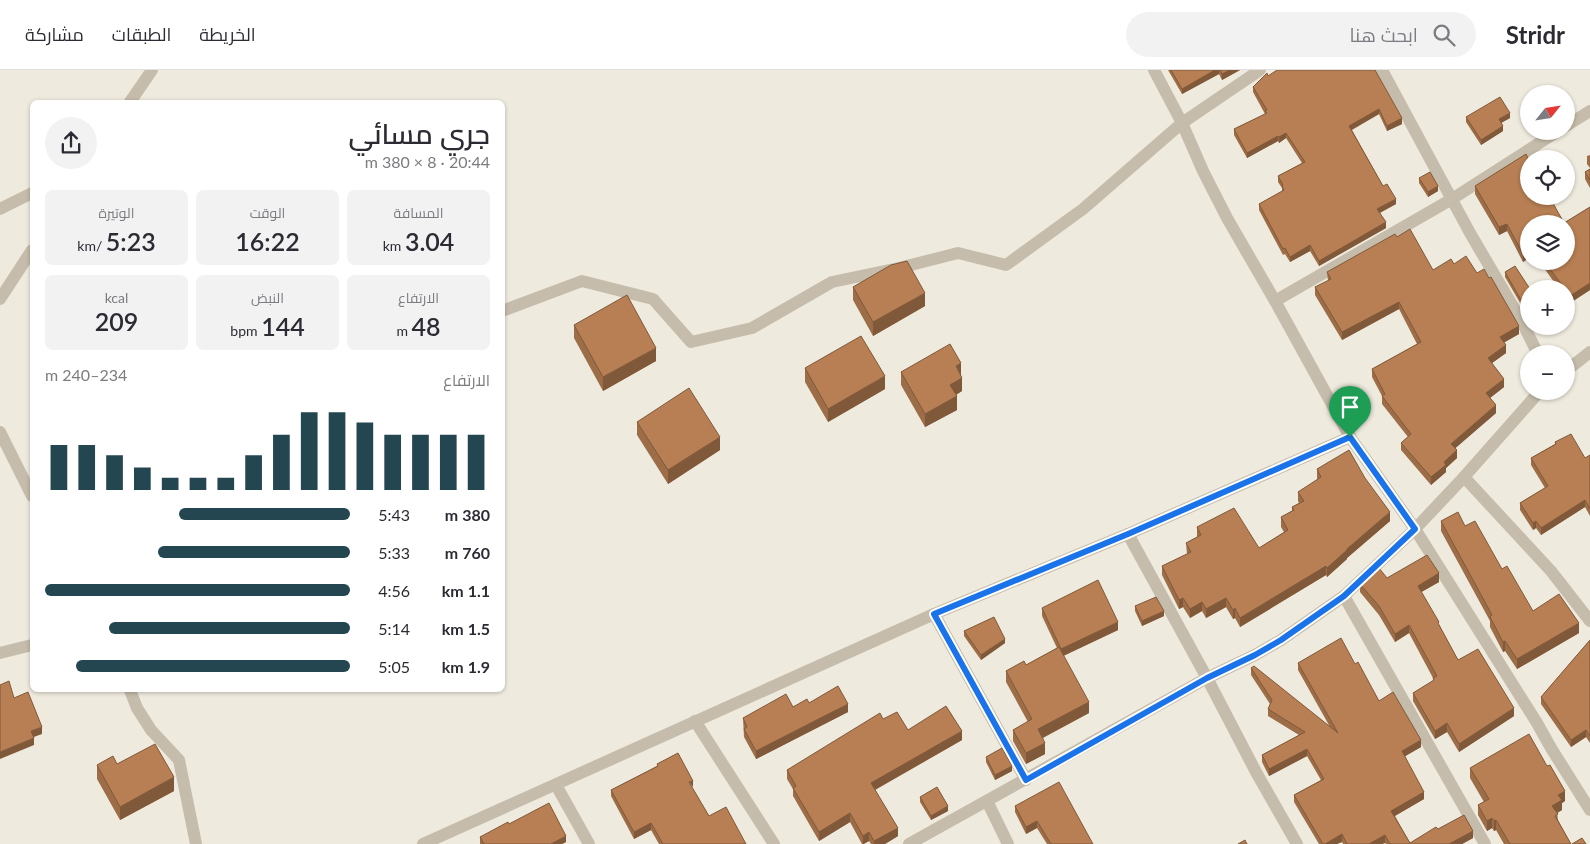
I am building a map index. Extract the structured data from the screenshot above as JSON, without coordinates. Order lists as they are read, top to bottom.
{
  "north": "top right",
  "page": {
    "header": "Stridr",
    "search": "ابحث هنا",
    "nav": ["الخريطة", "الطبقات", "مشاركة"],
    "map_buttons": ["+", "−"],
    "heading": ["جري مسائي", "20:44 · 8 × 380 m"],
    "stats": [
      ["المسافة", "3.04 km"],
      ["الوقت", "16:22"],
      ["الوتيرة", "5:23 /km"],
      ["الارتفاع", "48 m"],
      ["النبض", "144 bpm"],
      ["kcal", "209"]
    ],
    "chart": ["الارتفاع", "234–240 m"],
    "list": [
      {
        "name": "380 m",
        "note": "5:43"
      },
      {
        "name": "760 m",
        "note": "5:33"
      },
      {
        "name": "1.1 km",
        "note": "4:56"
      },
      {
        "name": "1.5 km",
        "note": "5:14"
      },
      {
        "name": "1.9 km",
        "note": "5:05"
      }
    ]
  }
}
